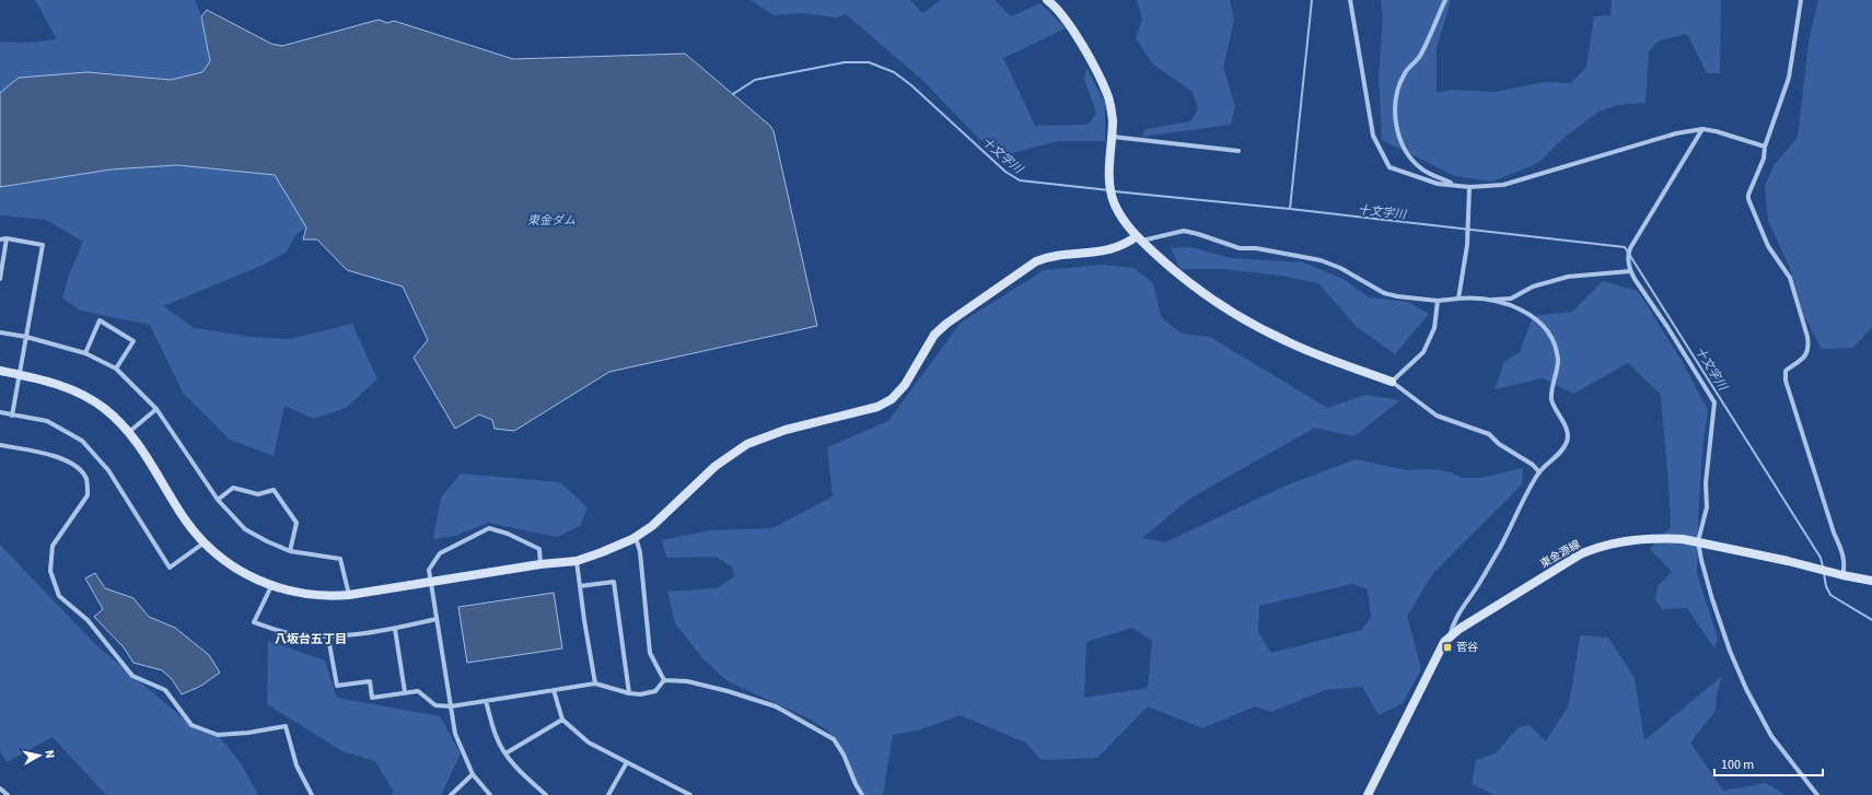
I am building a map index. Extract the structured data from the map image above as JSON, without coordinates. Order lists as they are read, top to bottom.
{
  "streets": {
    "street": ["東金源線"]
  },
  "districts": ["八坂台五丁目"],
  "water": ["十文字川", "東金ダム"],
  "places": {
    "transit": ["菅谷"]
  },
  "scale_bar": "100 m",
  "north": "right"
}
